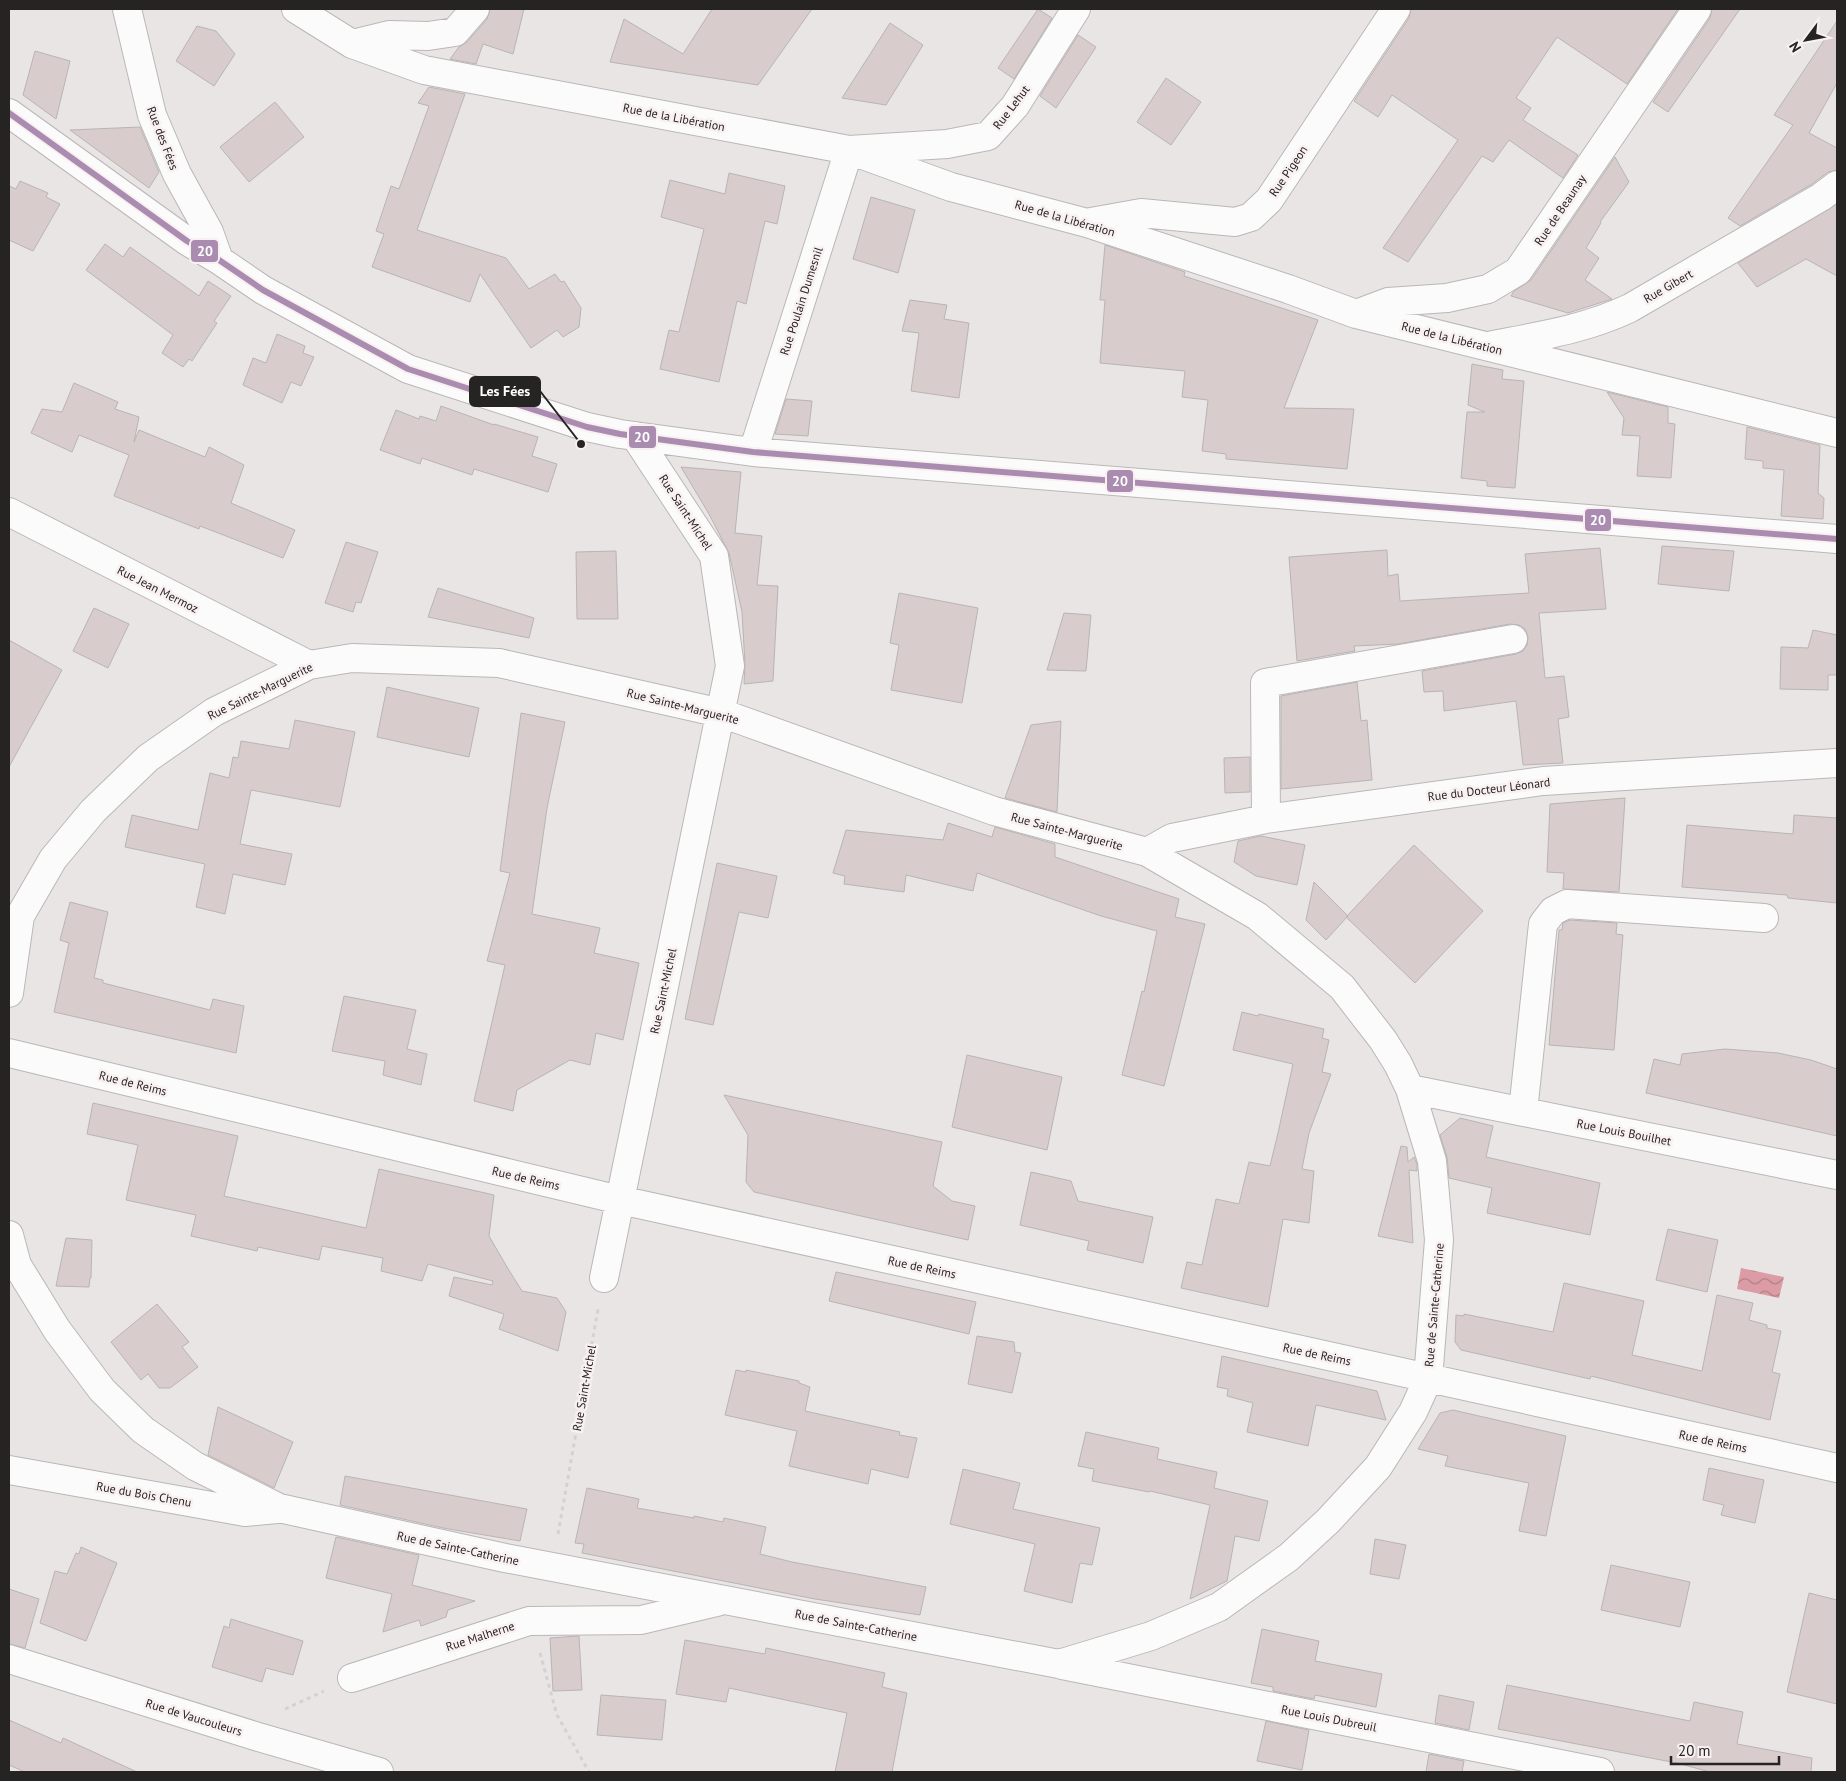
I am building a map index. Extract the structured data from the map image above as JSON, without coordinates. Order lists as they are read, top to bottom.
{
  "streets": {
    "street": [
      "Rue Lehut",
      "Rue de la Libération",
      "Rue des Fées",
      "Rue Pigeon",
      "Rue de Beaunay",
      "Rue Gibert",
      "Rue Poulain Dumesnil",
      "Rue Saint-Michel",
      "Rue Jean Mermoz",
      "Rue Sainte-Marguerite",
      "Rue du Docteur Léonard",
      "Rue de Reims",
      "Rue Louis Bouilhet",
      "Rue de Sainte-Catherine",
      "Rue du Bois Chenu",
      "Rue Malherne",
      "Rue de Vaucouleurs",
      "Rue Louis Dubreuil"
    ]
  },
  "crossings": [
    ["Rue Lehut", "Rue de la Libération"],
    ["Rue Lehut", "Rue Poulain Dumesnil"],
    ["Rue de la Libération", "Rue Pigeon"],
    ["Rue de la Libération", "Rue de Beaunay"],
    ["Rue de la Libération", "Rue Gibert"],
    ["Rue de la Libération", "Rue Poulain Dumesnil"],
    ["Rue Saint-Michel", "Rue Sainte-Marguerite"],
    ["Rue Saint-Michel", "Rue de Reims"],
    ["Rue Saint-Michel", "Rue de Sainte-Catherine"],
    ["Rue Jean Mermoz", "Rue Sainte-Marguerite"],
    ["Rue Sainte-Marguerite", "Rue du Docteur Léonard"],
    ["Rue Sainte-Marguerite", "Rue Louis Bouilhet"],
    ["Rue Sainte-Marguerite", "Rue de Sainte-Catherine"],
    ["Rue de Reims", "Rue de Sainte-Catherine"],
    ["Rue Louis Bouilhet", "Rue de Sainte-Catherine"],
    ["Rue de Sainte-Catherine", "Rue du Bois Chenu"],
    ["Rue de Sainte-Catherine", "Rue Malherne"],
    ["Rue de Sainte-Catherine", "Rue Louis Dubreuil"]
  ],
  "places": ["Les Fées"],
  "lines": ["transit line 20"],
  "scale_bar": "20 m",
  "north": "bottom left"
}
